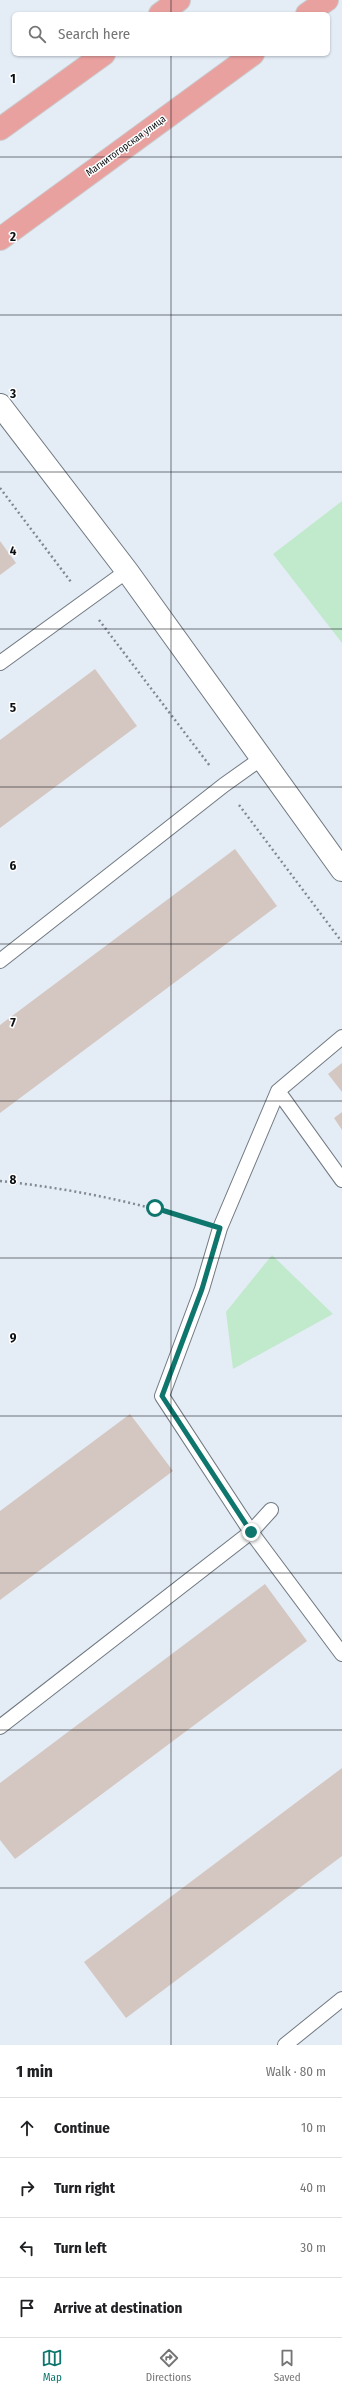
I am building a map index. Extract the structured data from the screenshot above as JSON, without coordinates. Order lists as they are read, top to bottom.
{
  "streets": {
    "main road": ["Магнитогорская улица"]
  },
  "page": {
    "search": "Search here",
    "heading": ["1 min", "Walk · 80 m"],
    "list": [
      ["Continue", "10 m"],
      ["Turn right", "40 m"],
      ["Turn left", "30 m"],
      "Arrive at destination"
    ],
    "nav": ["Map", "Directions", "Saved"]
  },
  "grid": {
    "rows": [
      "1",
      "2",
      "3",
      "4",
      "5",
      "6",
      "7",
      "8",
      "9"
    ]
  }
}
